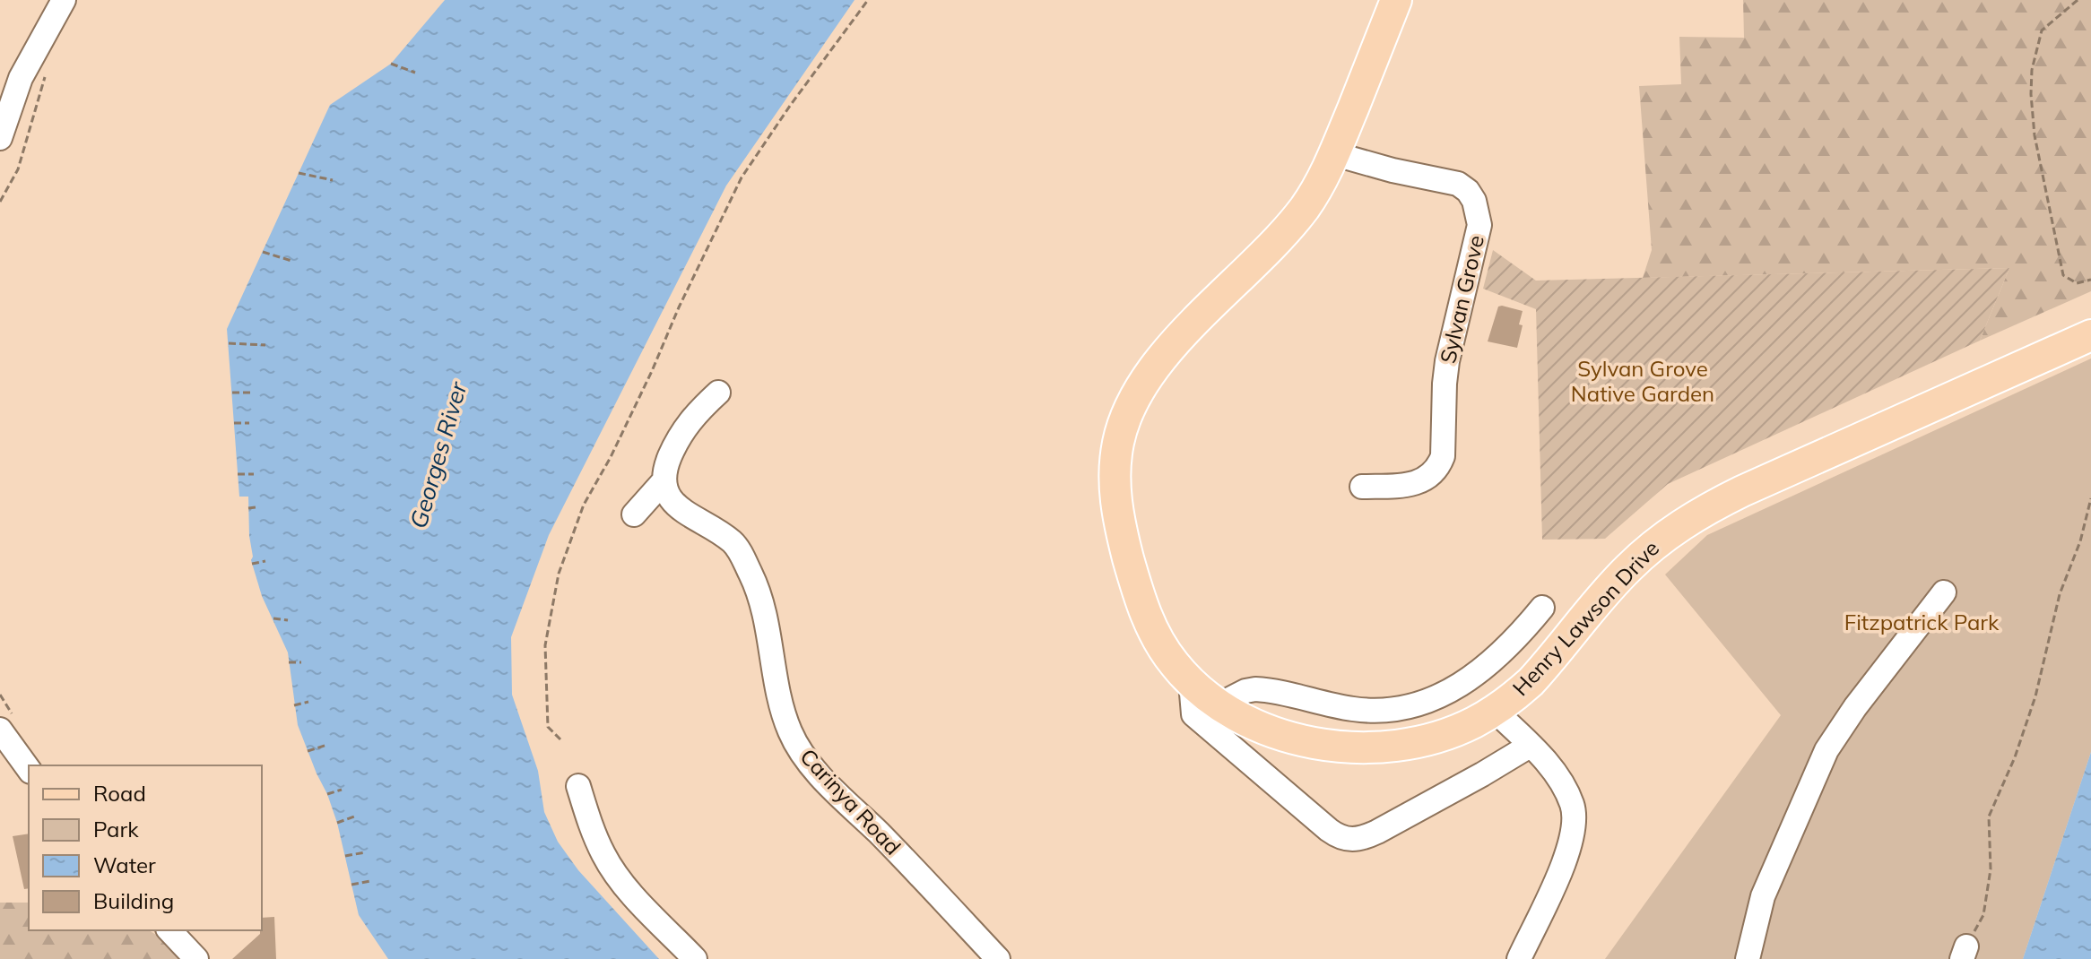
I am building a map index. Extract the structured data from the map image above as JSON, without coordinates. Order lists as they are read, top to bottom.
{
  "streets": {
    "main road": ["Henry Lawson Drive"],
    "street": ["Sylvan Grove", "Carinya Road"]
  },
  "crossings": [
    ["Sylvan Grove", "Henry Lawson Drive"]
  ],
  "water": ["Georges River"],
  "parks": ["Sylvan Grove Native Garden", "Fitzpatrick Park"],
  "legend": [
    "Road",
    "Park",
    "Water",
    "Building"
  ]
}
